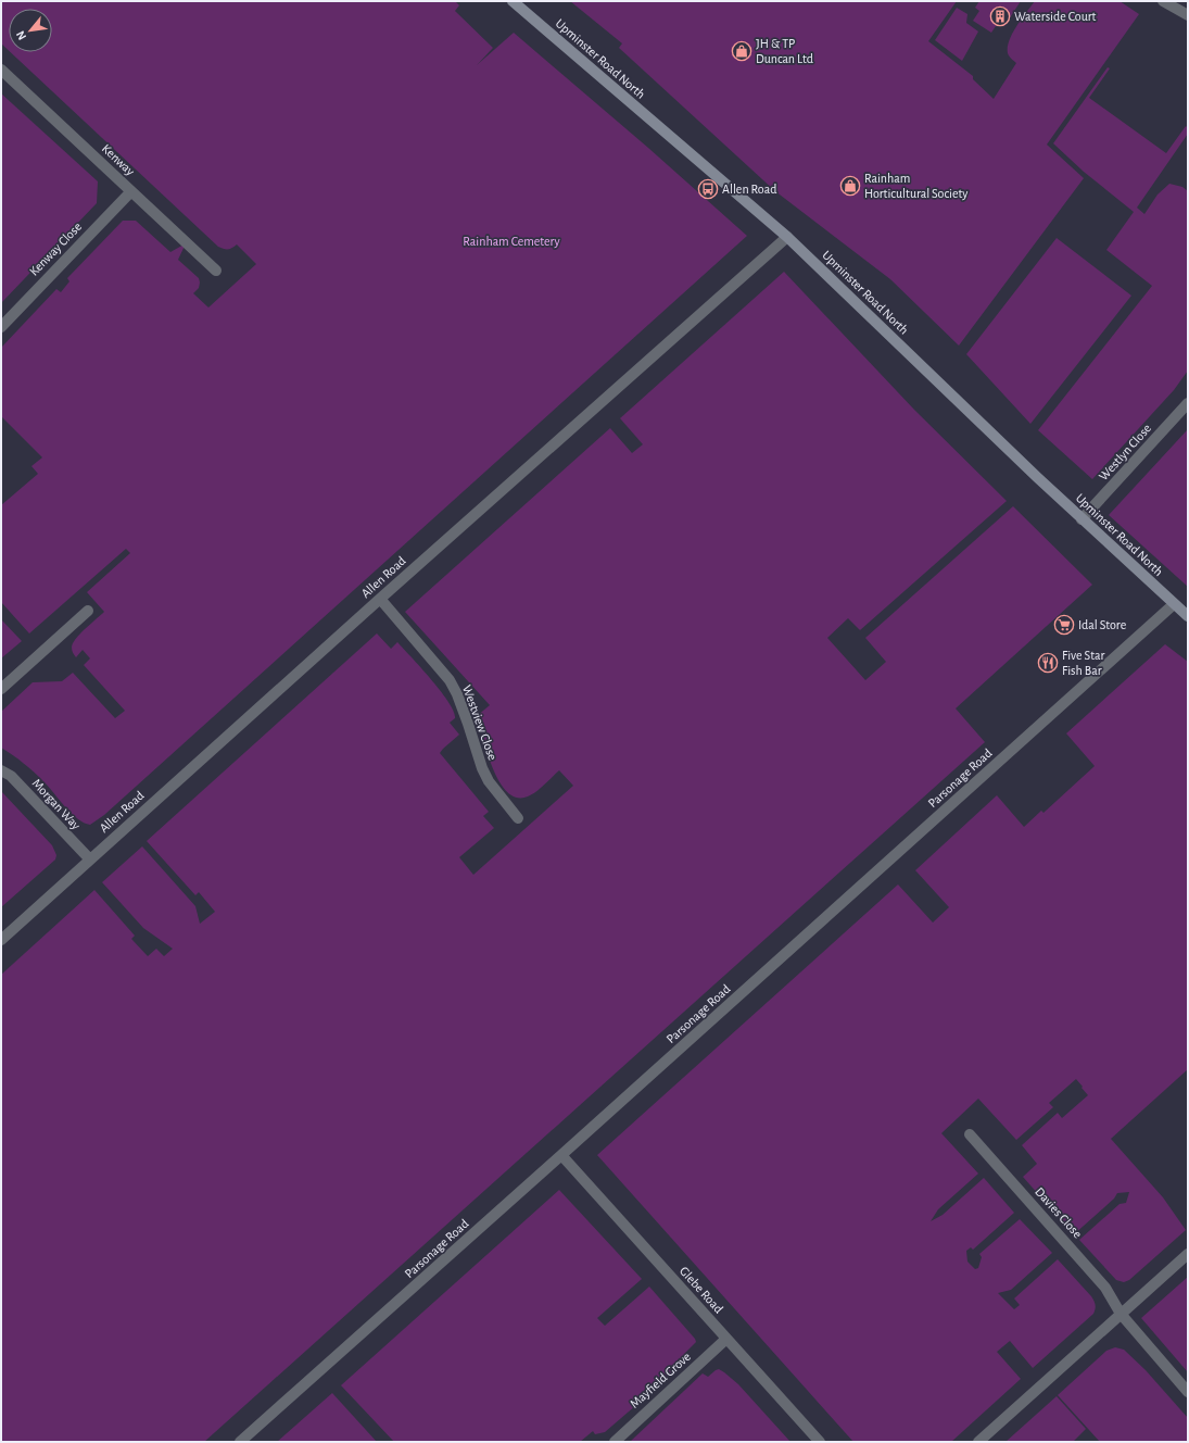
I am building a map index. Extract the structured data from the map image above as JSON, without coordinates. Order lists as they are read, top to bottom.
{
  "streets": {
    "street": [
      "Upminster Road North",
      "Kenway",
      "Kenway Close",
      "Westlyn Close",
      "Allen Road",
      "Westview Close",
      "Parsonage Road",
      "Morgan Way",
      "Davies Close",
      "Glebe Road",
      "Mayfield Grove"
    ]
  },
  "crossings": [
    ["Upminster Road North", "Westlyn Close"],
    ["Upminster Road North", "Allen Road"],
    ["Upminster Road North", "Parsonage Road"],
    ["Kenway", "Kenway Close"],
    ["Allen Road", "Westview Close"],
    ["Allen Road", "Morgan Way"],
    ["Parsonage Road", "Glebe Road"],
    ["Glebe Road", "Mayfield Grove"]
  ],
  "parks": ["Rainham Cemetery"],
  "places": {
    "building": ["Waterside Court"],
    "shop": ["JH & TP Duncan Ltd", "Rainham Horticultural Society"],
    "bus stop": ["Allen Road"],
    "supermarket": ["Idal Store"],
    "restaurant": ["Five Star Fish Bar"]
  },
  "north": "bottom left"
}
